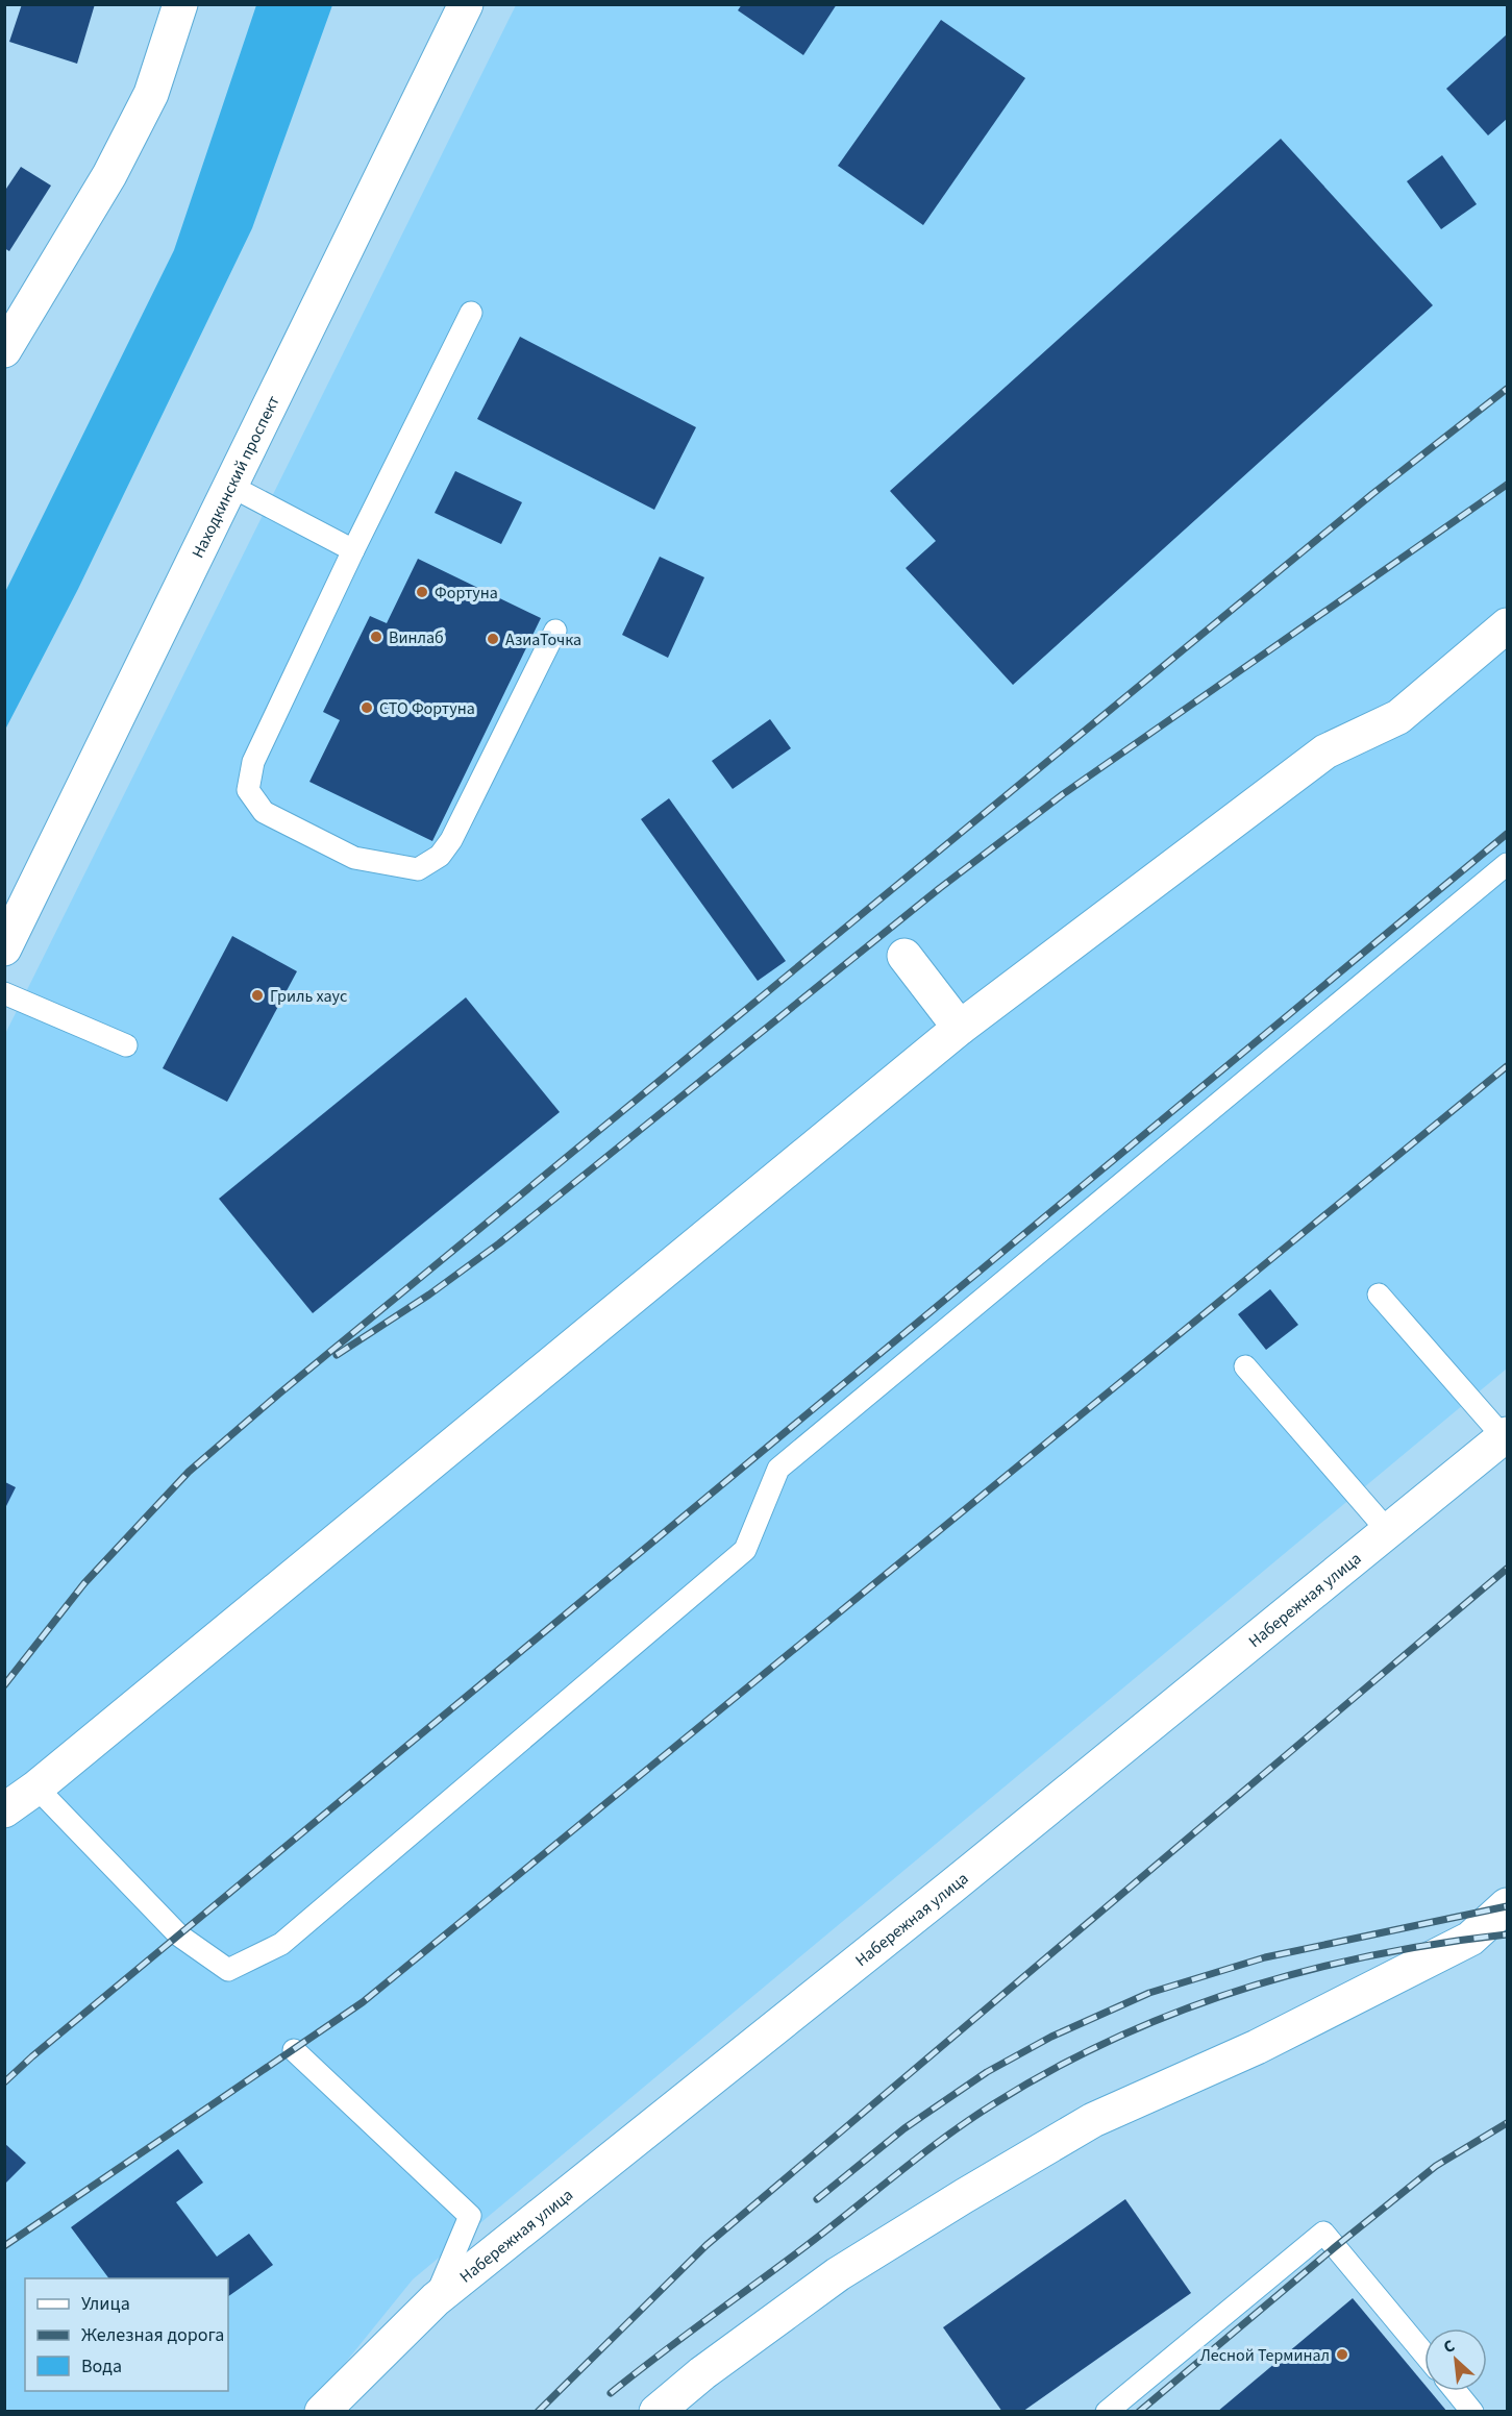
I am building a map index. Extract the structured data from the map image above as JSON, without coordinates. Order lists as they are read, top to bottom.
{
  "streets": {
    "street": ["Находкинский проспект", "Набережная улица"]
  },
  "places": [
    "Фортуна",
    "Винлаб",
    "АзиаТочка",
    "СТО Фортуна",
    "Гриль хаус",
    "Лесной Терминал"
  ],
  "legend": ["Улица", "Железная дорога", "Вода"],
  "north": "top left"
}
